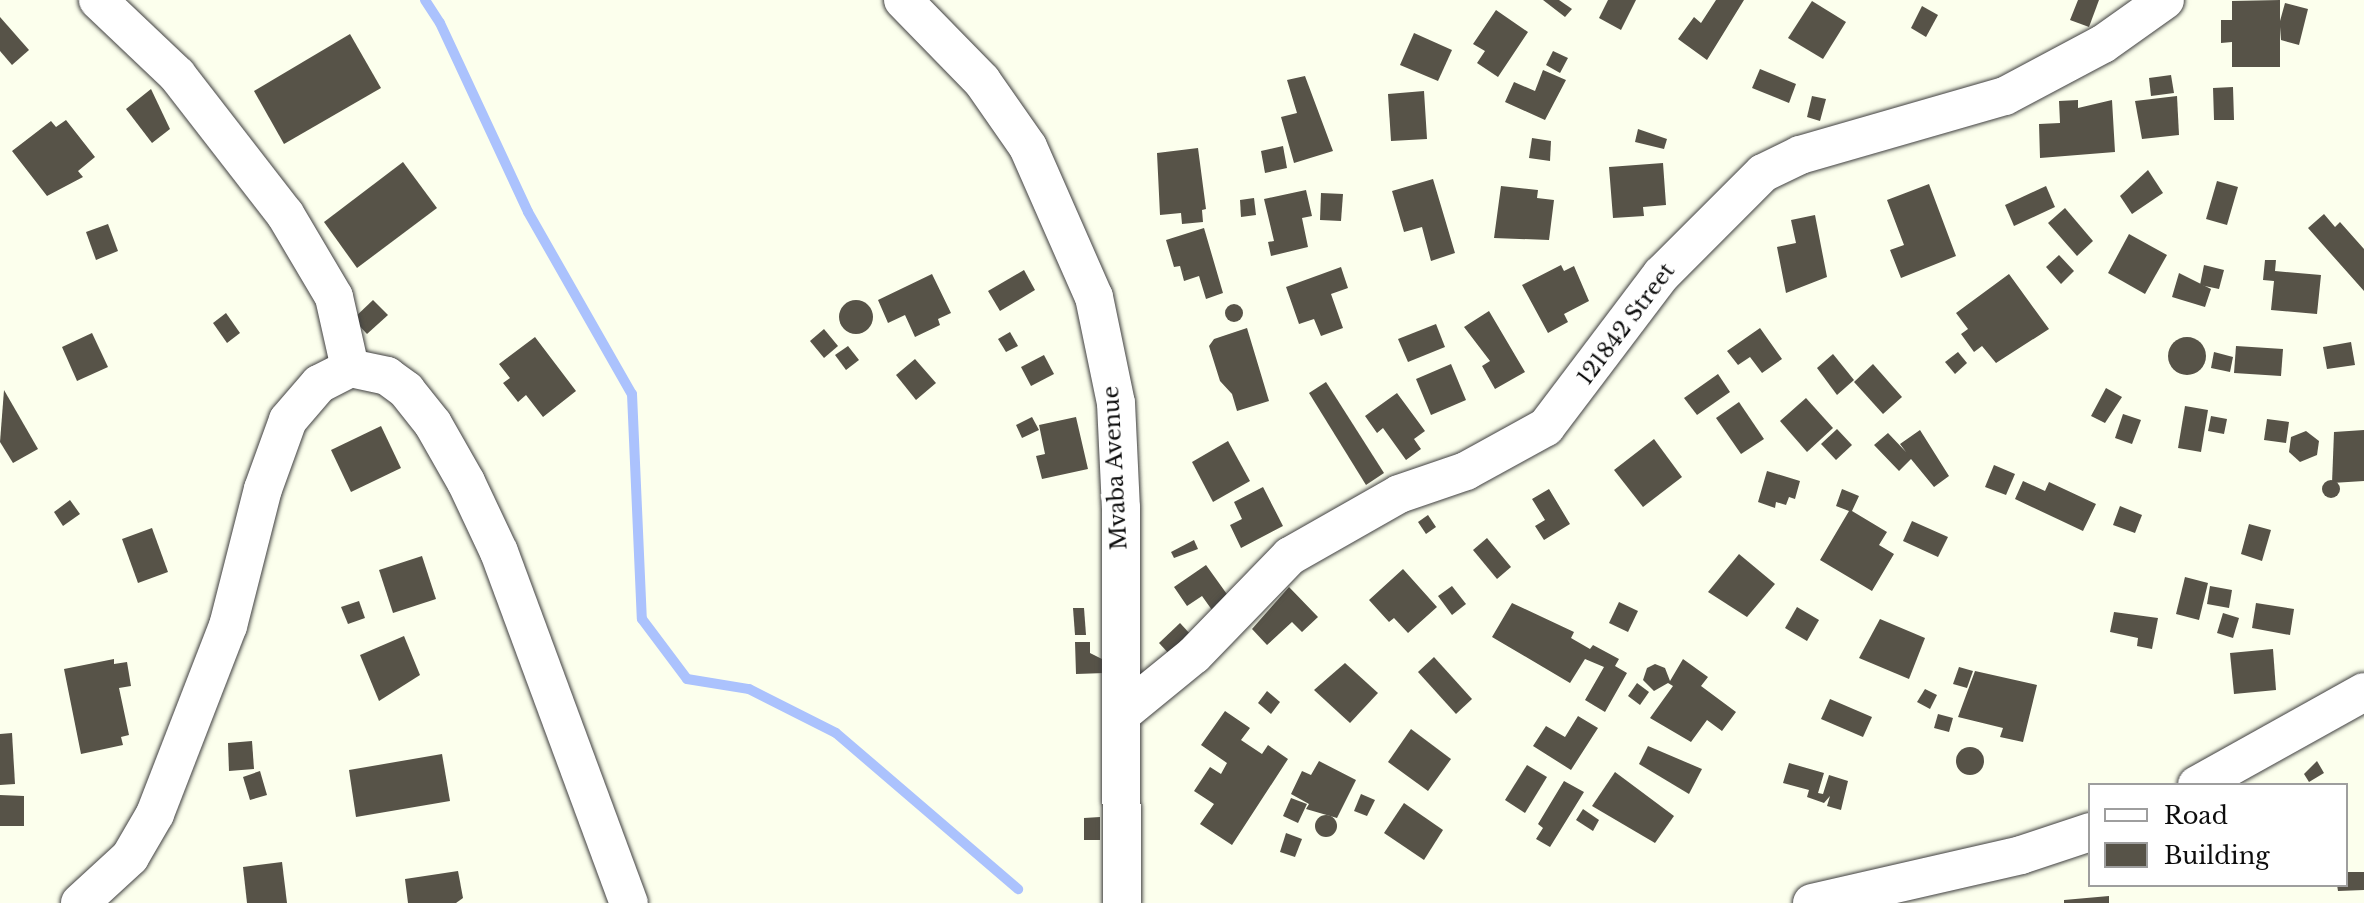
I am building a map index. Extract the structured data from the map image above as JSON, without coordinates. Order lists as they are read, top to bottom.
{
  "streets": {
    "street": ["121842 Street", "Mvaba Avenue"]
  },
  "crossings": [
    ["121842 Street", "Mvaba Avenue"]
  ],
  "legend": ["Road", "Building"]
}
